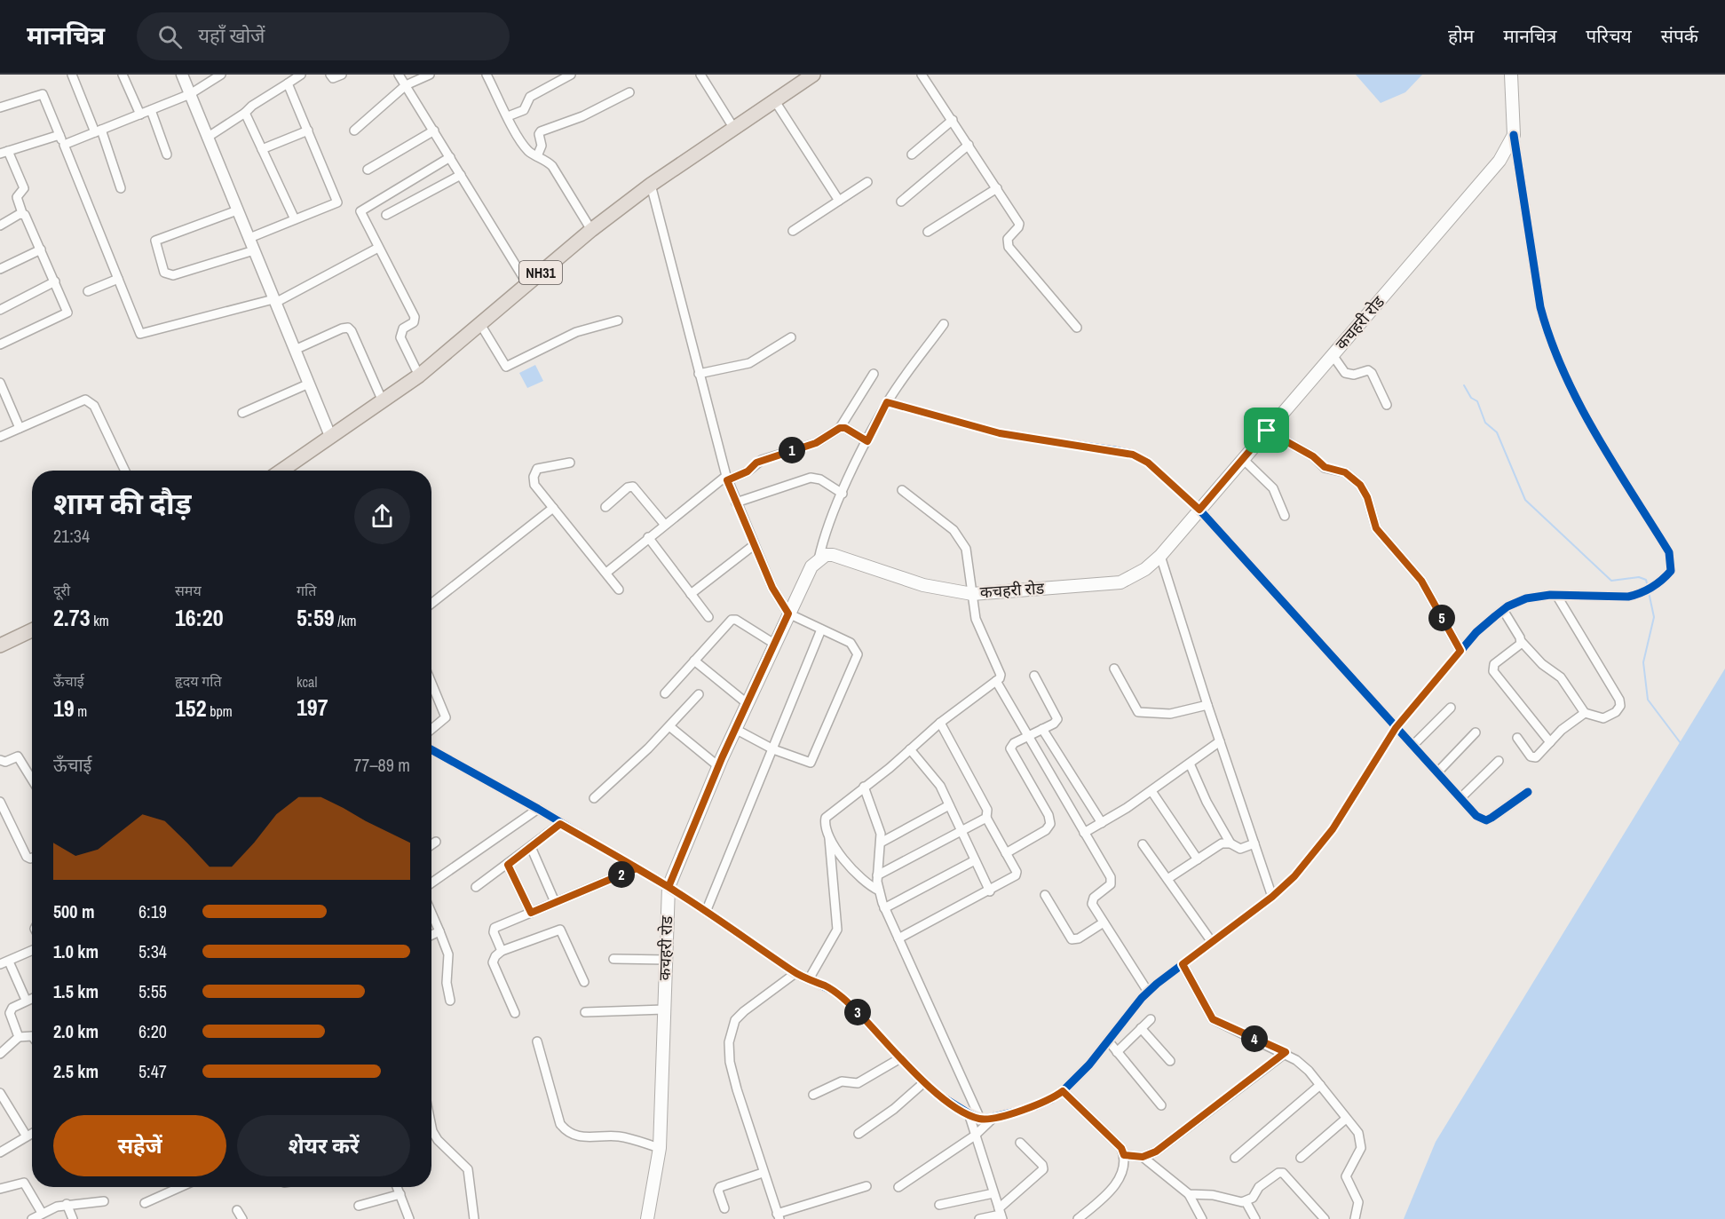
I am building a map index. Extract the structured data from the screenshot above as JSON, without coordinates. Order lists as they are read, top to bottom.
{
  "streets": {
    "highway": ["NH31"],
    "main road": ["कचहरी रोड"]
  },
  "page": {
    "header": "मानचित्र",
    "search": "यहाँ खोजें",
    "nav": [
      "होम",
      "मानचित्र",
      "परिचय",
      "संपर्क"
    ],
    "pins": [
      "1",
      "5",
      "2",
      "3",
      "4"
    ],
    "heading": ["शाम की दौड़", "21:34"],
    "stats": [
      ["दूरी", "2.73 km"],
      ["समय", "16:20"],
      ["गति", "5:59 /km"],
      ["ऊँचाई", "19 m"],
      ["हृदय गति", "152 bpm"],
      ["kcal", "197"]
    ],
    "chart": ["ऊँचाई", "77–89 m"],
    "list": [
      {
        "name": "500 m",
        "note": "6:19"
      },
      {
        "name": "1.0 km",
        "note": "5:34"
      },
      {
        "name": "1.5 km",
        "note": "5:55"
      },
      {
        "name": "2.0 km",
        "note": "6:20"
      },
      {
        "name": "2.5 km",
        "note": "5:47"
      }
    ],
    "buttons": ["सहेजें", "शेयर करें"]
  }
}
